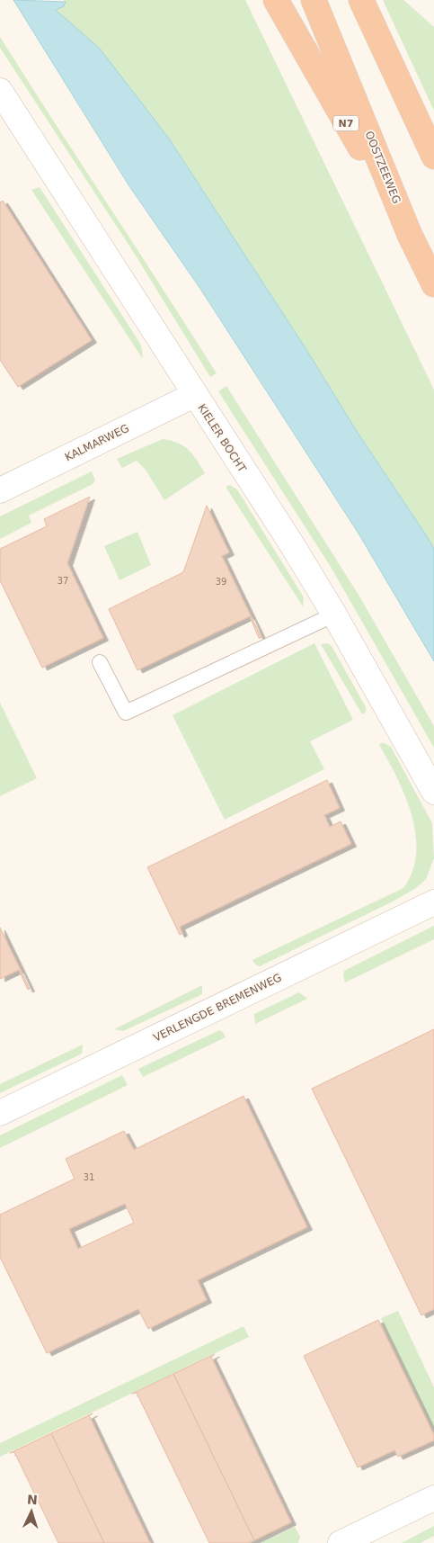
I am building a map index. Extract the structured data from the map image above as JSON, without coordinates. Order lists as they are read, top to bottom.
{
  "streets": {
    "highway": ["N7", "OOSTZEEWEG"],
    "street": ["KIELER BOCHT", "KALMARWEG", "VERLENGDE BREMENWEG"]
  },
  "crossings": [
    ["N7", "OOSTZEEWEG"],
    ["KIELER BOCHT", "KALMARWEG"]
  ],
  "house_numbers": ["37", "39", "31"],
  "north": "top"
}
